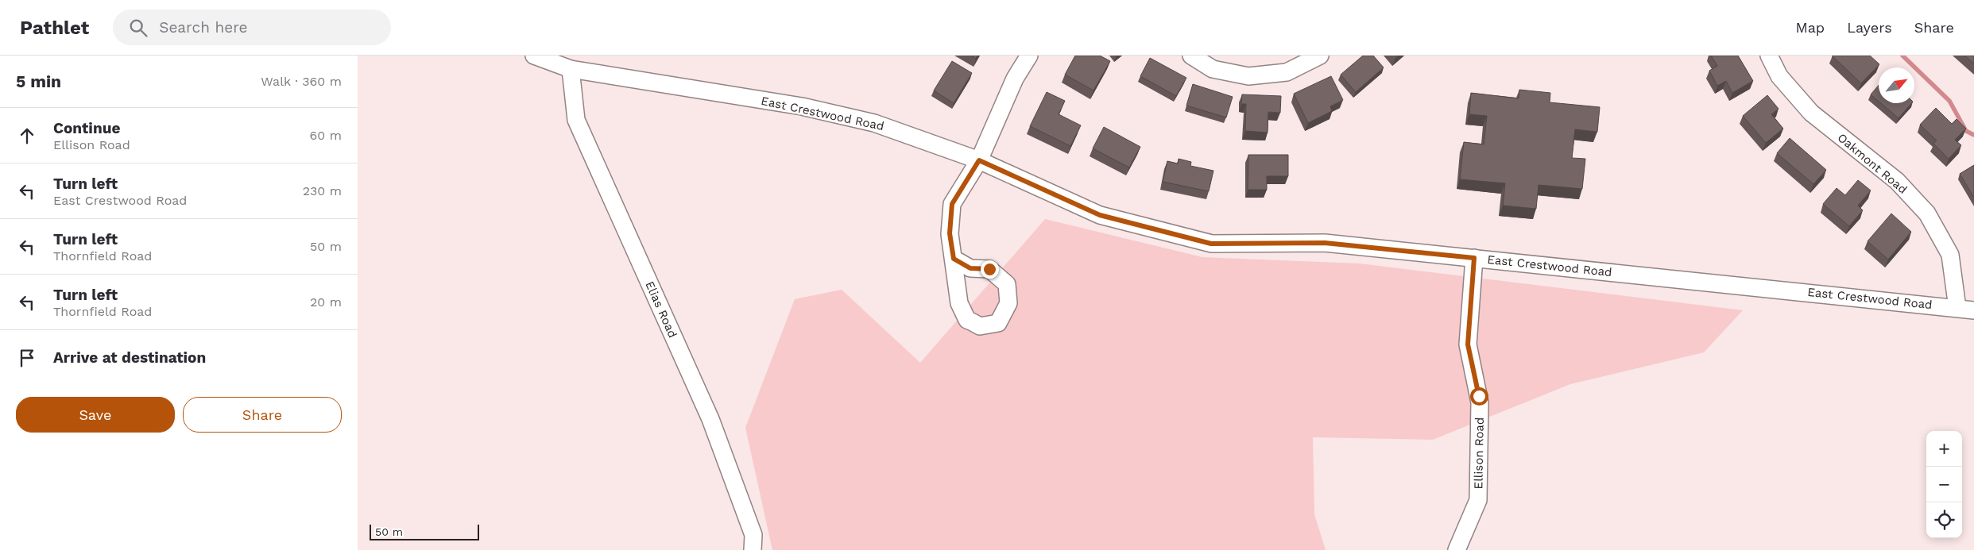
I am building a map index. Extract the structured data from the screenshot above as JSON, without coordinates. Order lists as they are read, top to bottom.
{
  "streets": {
    "street": [
      "East Crestwood Road",
      "Oakmont Road",
      "Elias Road",
      "Ellison Road"
    ]
  },
  "crossings": [
    ["East Crestwood Road", "Oakmont Road"],
    ["East Crestwood Road", "Elias Road"],
    ["East Crestwood Road", "Ellison Road"]
  ],
  "scale_bar": "50 m",
  "north": "top right",
  "page": {
    "header": "Pathlet",
    "search": "Search here",
    "nav": ["Map", "Layers", "Share"],
    "heading": ["5 min", "Walk · 360 m"],
    "list": [
      ["Continue", "Ellison Road", "60 m"],
      ["Turn left", "East Crestwood Road", "230 m"],
      ["Turn left", "Thornfield Road", "50 m"],
      ["Turn left", "Thornfield Road", "20 m"],
      "Arrive at destination"
    ],
    "buttons": ["Save", "Share"],
    "map_buttons": ["+", "−"],
    "scale": "50 m"
  }
}
